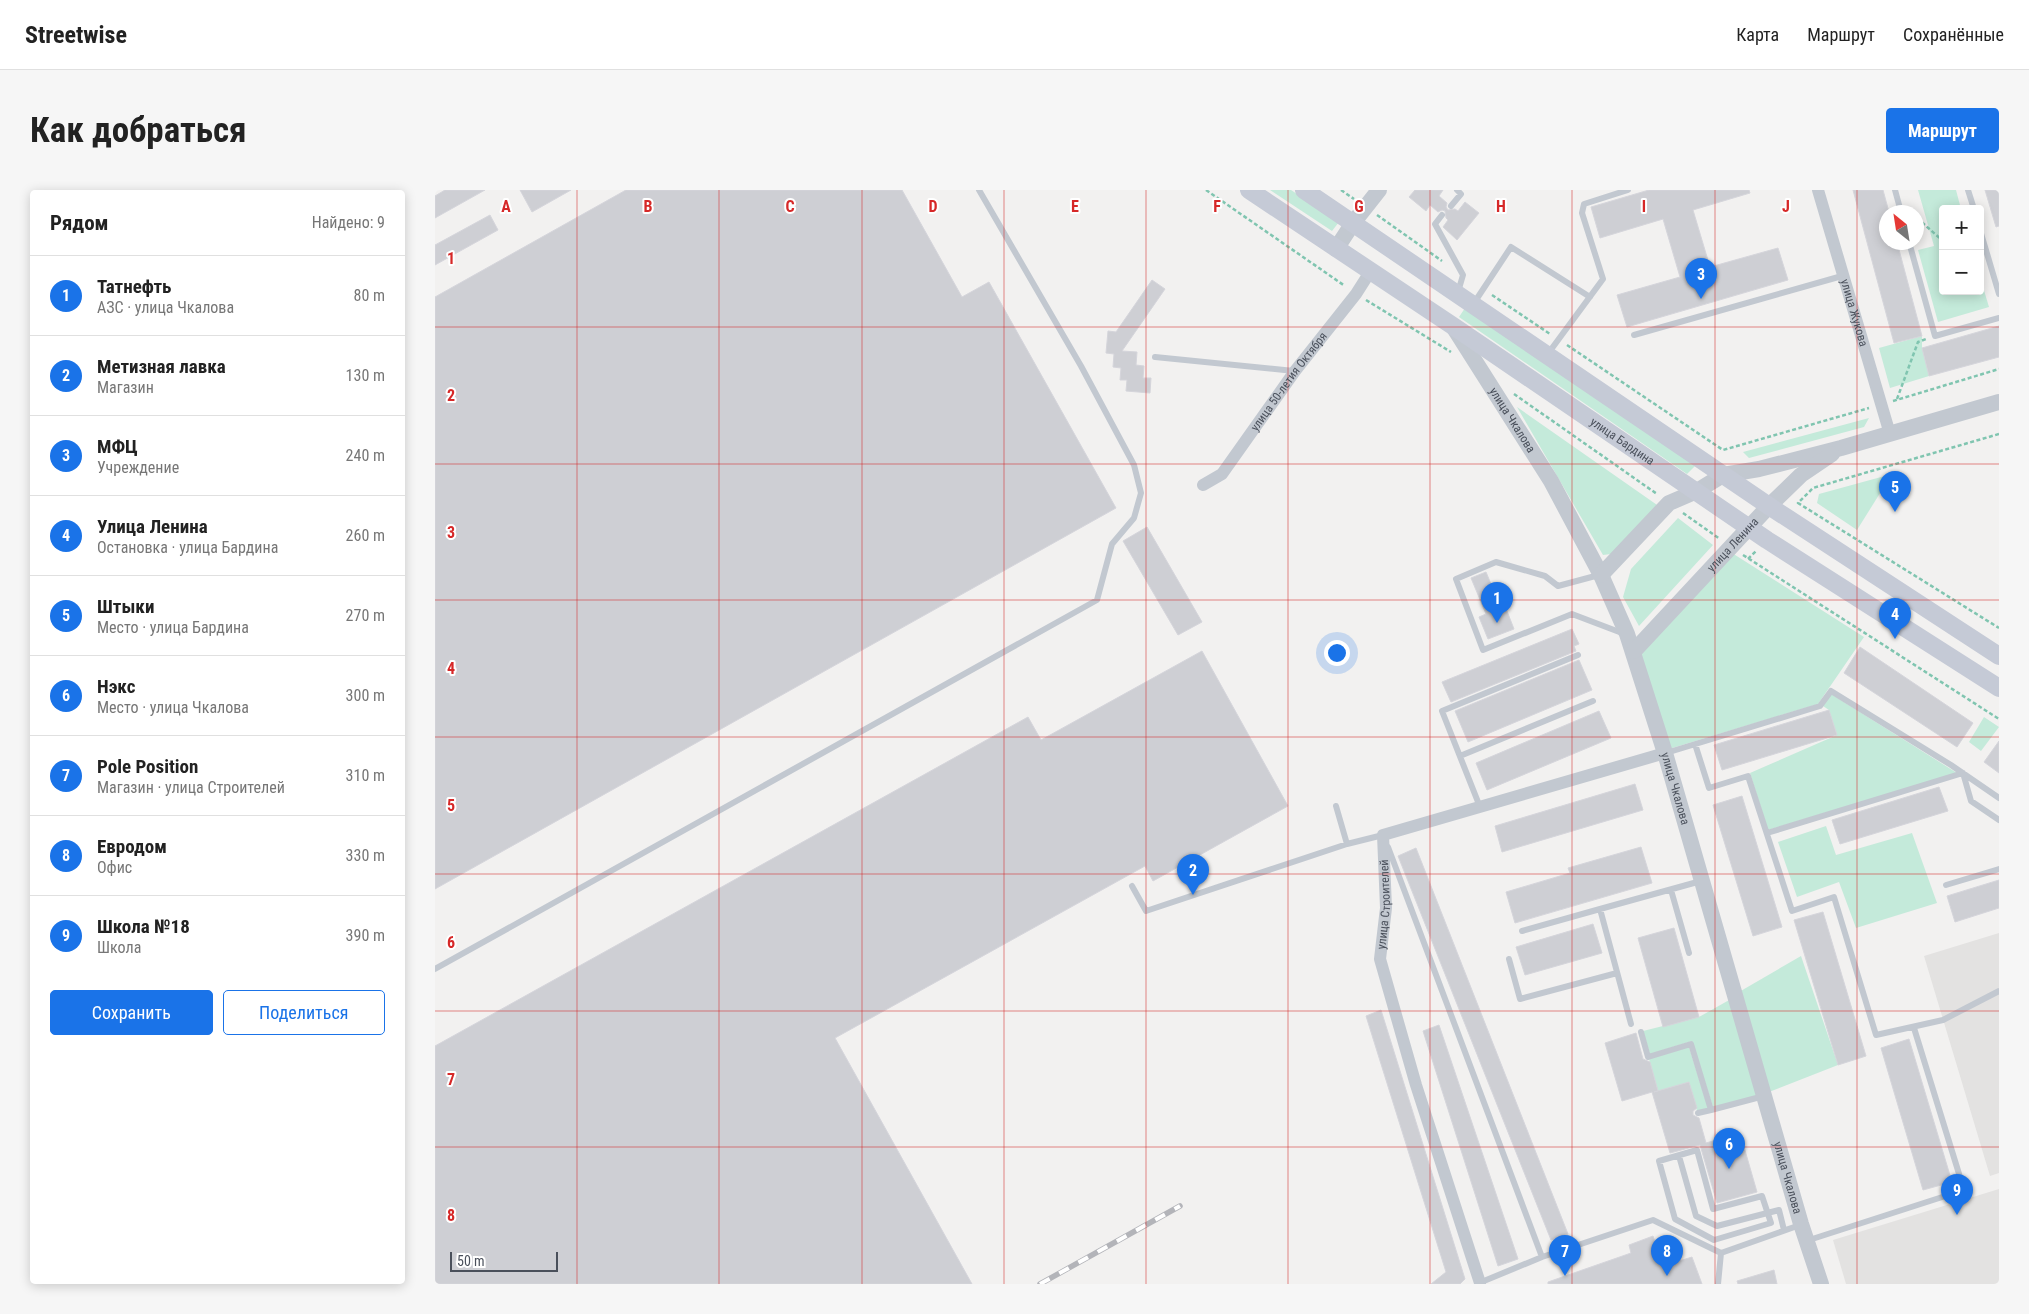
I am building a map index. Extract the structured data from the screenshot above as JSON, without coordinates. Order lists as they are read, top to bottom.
{
  "streets": {
    "main road": ["улица Бардина"],
    "street": [
      "улица Жукова",
      "улица 50-летия Октября",
      "улица Чкалова",
      "улица Ленина",
      "улица Строителей"
    ]
  },
  "crossings": [
    ["улица Жукова", "улица Ленина"],
    ["улица 50-летия Октября", "улица Бардина"],
    ["улица Чкалова", "улица Бардина"],
    ["улица Чкалова", "улица Ленина"],
    ["улица Бардина", "улица Ленина"]
  ],
  "scale_bar": "50 m",
  "north": "top left",
  "page": {
    "header": "Streetwise",
    "nav": ["Карта", "Маршрут", "Сохранённые"],
    "buttons": [
      "Маршрут",
      ["Сохранить", "Поделиться"]
    ],
    "title": "Как добраться",
    "heading": ["Рядом", "Найдено: 9"],
    "map_buttons": ["+", "−"],
    "list": [
      {
        "mark": "1",
        "name": "Татнефть",
        "note": "АЗС · улица Чкалова",
        "value": "80 m"
      },
      {
        "mark": "2",
        "name": "Метизная лавка",
        "note": "Магазин",
        "value": "130 m"
      },
      {
        "mark": "3",
        "name": "МФЦ",
        "note": "Учреждение",
        "value": "240 m"
      },
      {
        "mark": "4",
        "name": "Улица Ленина",
        "note": "Остановка · улица Бардина",
        "value": "260 m"
      },
      {
        "mark": "5",
        "name": "Штыки",
        "note": "Место · улица Бардина",
        "value": "270 m"
      },
      {
        "mark": "6",
        "name": "Нэкс",
        "note": "Место · улица Чкалова",
        "value": "300 m"
      },
      {
        "mark": "7",
        "name": "Pole Position",
        "note": "Магазин · улица Строителей",
        "value": "310 m"
      },
      {
        "mark": "8",
        "name": "Евродом",
        "note": "Офис",
        "value": "330 m"
      },
      {
        "mark": "9",
        "name": "Школа №18",
        "note": "Школа",
        "value": "390 m"
      }
    ],
    "pins": [
      "3",
      "5",
      "1",
      "4",
      "2",
      "6",
      "9",
      "7",
      "8"
    ],
    "scale": "50 m"
  },
  "grid": {
    "columns": [
      "A",
      "B",
      "C",
      "D",
      "E",
      "F",
      "G",
      "H",
      "I",
      "J"
    ],
    "rows": [
      "1",
      "2",
      "3",
      "4",
      "5",
      "6",
      "7",
      "8"
    ]
  }
}
